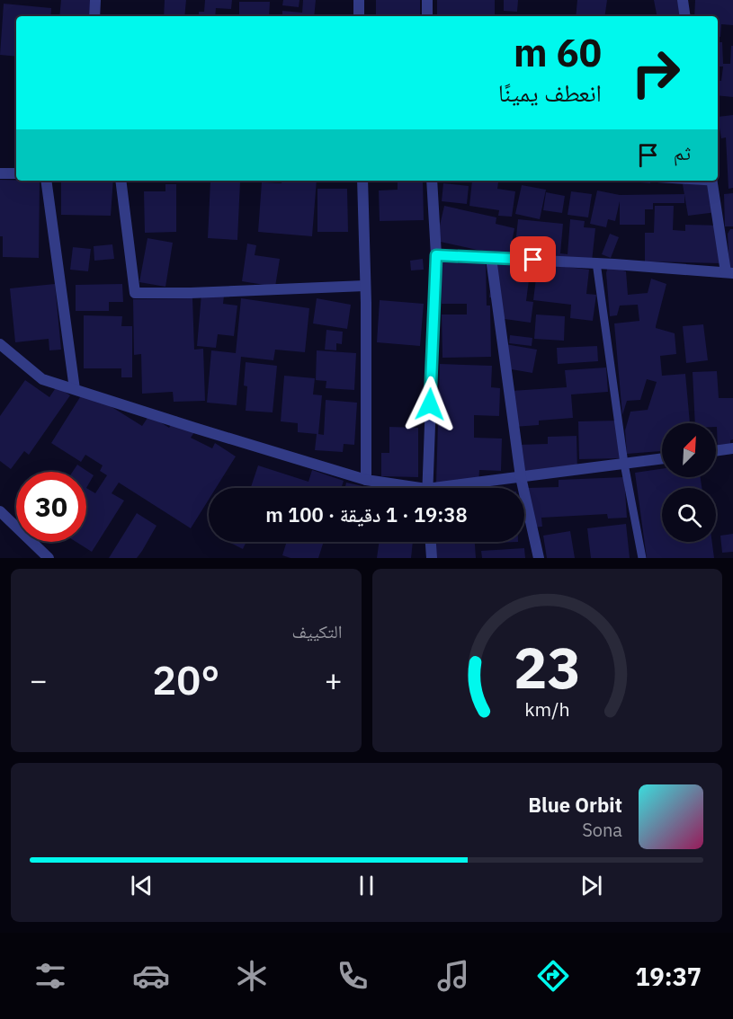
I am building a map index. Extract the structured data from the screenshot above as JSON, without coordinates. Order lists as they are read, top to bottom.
{
  "north": "top right",
  "page": {
    "turn": ["60 m", "انعطف يمينًا"],
    "then": "ثم",
    "limit": "30",
    "trip": "19:38 · 1 دقيقة · 100 m",
    "tile": "التكييف",
    "heat": ["−", "20°", "+"],
    "song": ["Blue Orbit", "Sona"],
    "tabs": "19:37",
    "gauge": ["23", "km/h"]
  }
}
